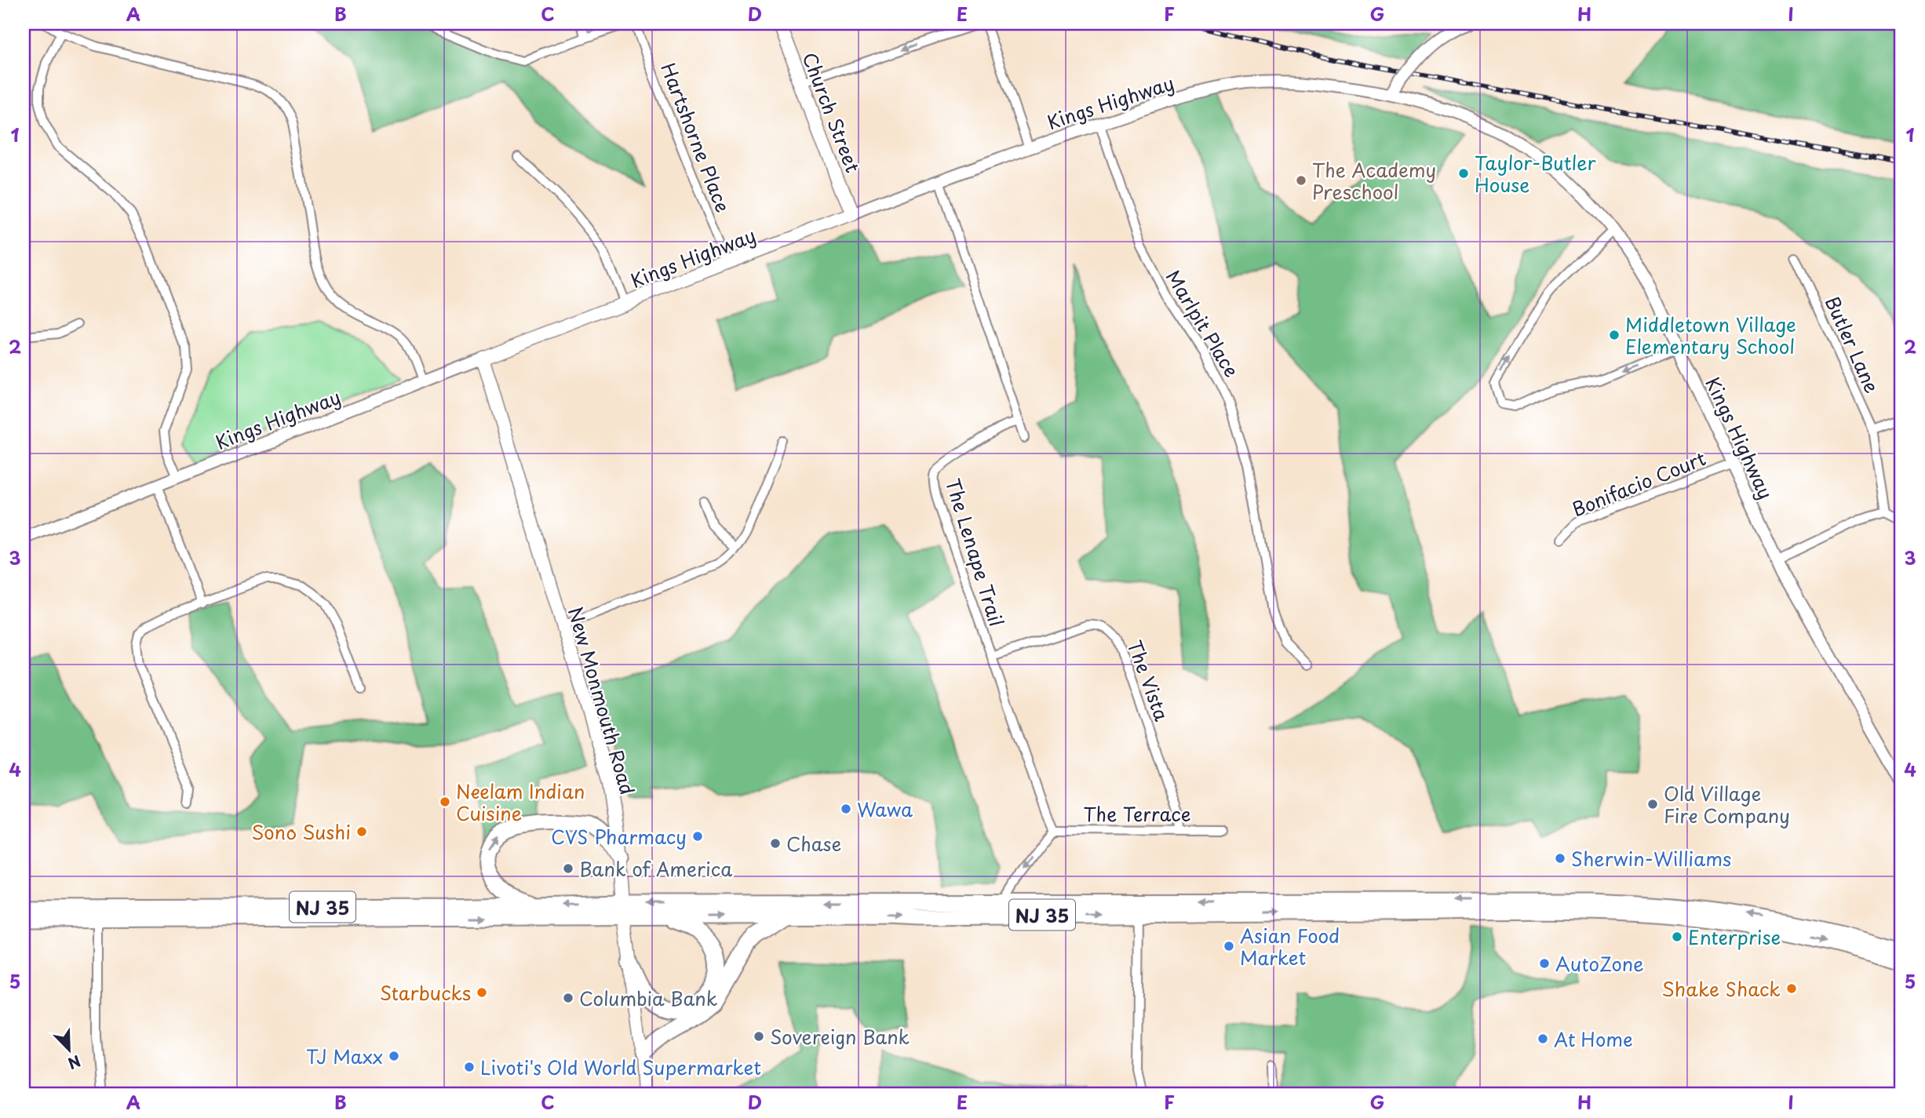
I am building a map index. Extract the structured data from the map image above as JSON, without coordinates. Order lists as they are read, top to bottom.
{
  "streets": {
    "highway": ["NJ 35"],
    "main road": ["Kings Highway", "Church Street", "New Monmouth Road"],
    "street": [
      "Hartshorne Place",
      "Marlpit Place",
      "Butler Lane",
      "Bonifacio Court",
      "The Lenape Trail",
      "The Vista",
      "The Terrace"
    ]
  },
  "crossings": [
    ["Kings Highway", "Church Street"],
    ["Kings Highway", "Hartshorne Place"],
    ["Kings Highway", "Marlpit Place"],
    ["Kings Highway", "Bonifacio Court"],
    ["Kings Highway", "New Monmouth Road"],
    ["The Lenape Trail", "The Vista"],
    ["The Lenape Trail", "The Terrace"],
    ["The Vista", "The Terrace"],
    ["New Monmouth Road", "NJ 35"]
  ],
  "places": [
    "Taylor-Butler House",
    "The Academy Preschool",
    "Middletown Village Elementary School",
    "Neelam Indian Cuisine",
    "Old Village Fire Company",
    "Wawa",
    "Sono Sushi",
    "CVS Pharmacy",
    "Chase",
    "Sherwin-Williams",
    "Bank of America",
    "Enterprise",
    "Asian Food Market",
    "AutoZone",
    "Shake Shack",
    "Starbucks",
    "Columbia Bank",
    "Sovereign Bank",
    "At Home",
    "TJ Maxx",
    "Livoti's Old World Supermarket"
  ],
  "north": "bottom right",
  "grid": {
    "columns": [
      "A",
      "B",
      "C",
      "D",
      "E",
      "F",
      "G",
      "H",
      "I"
    ],
    "rows": [
      "1",
      "2",
      "3",
      "4",
      "5"
    ]
  }
}
